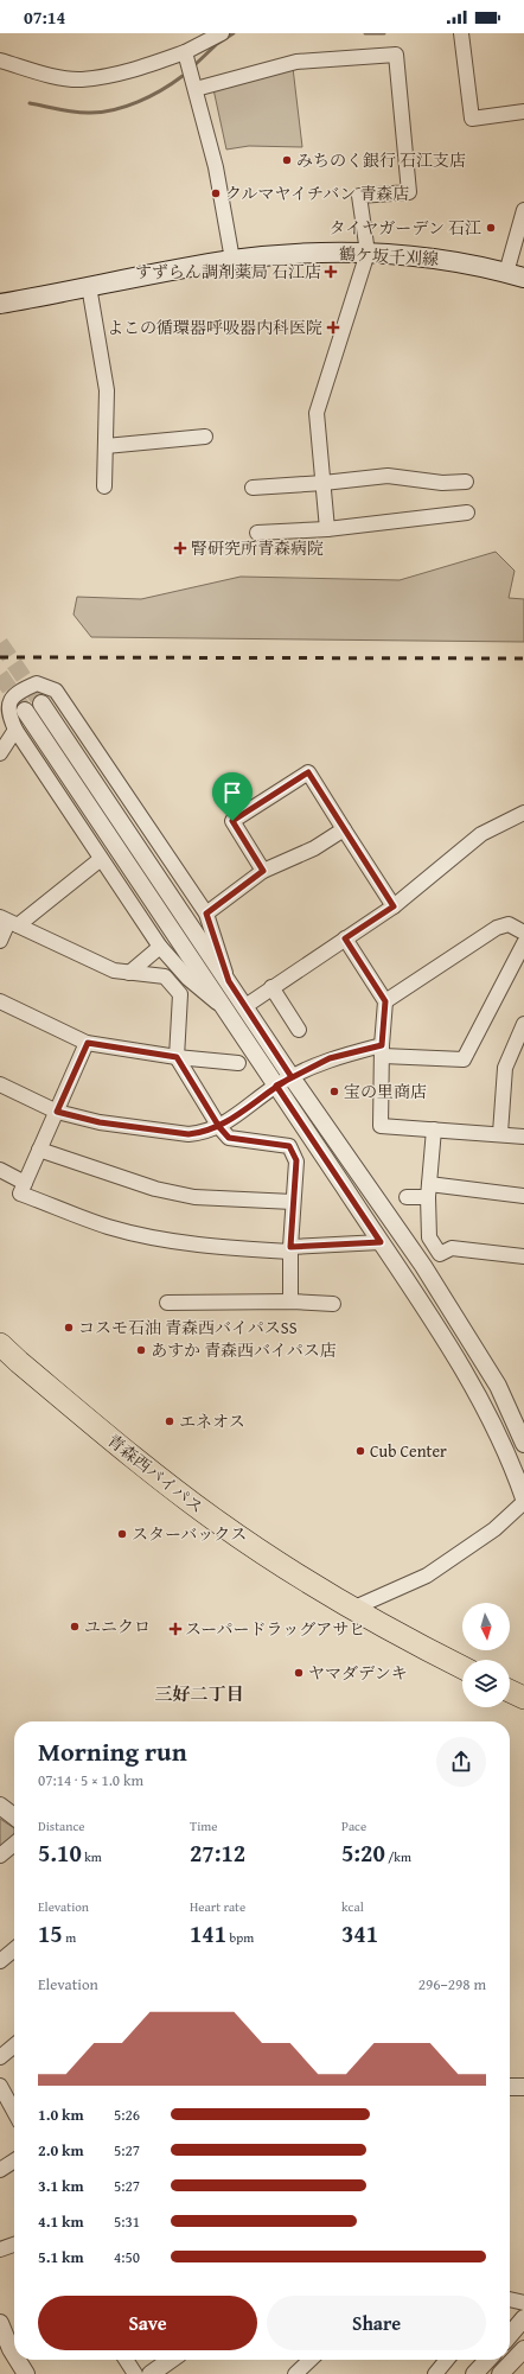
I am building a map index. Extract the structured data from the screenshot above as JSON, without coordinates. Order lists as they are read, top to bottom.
{
  "streets": {
    "highway": ["青森西バイパス"],
    "main road": ["鶴ケ坂千刈線"]
  },
  "districts": ["三好二丁目"],
  "places": {
    "other": [
      "みちのく銀行 石江支店",
      "クルマヤイチバン 青森店",
      "タイヤガーデン 石江",
      "宝の里商店",
      "コスモ石油 青森西バイパスSS",
      "あすか 青森西バイパス店",
      "エネオス",
      "Cub Center",
      "スターバックス",
      "ユニクロ",
      "ヤマダデンキ"
    ],
    "health": [
      "すずらん調剤薬局 石江店",
      "よこの循環器呼吸器内科医院",
      "腎研究所青森病院",
      "スーパードラッグアサヒ"
    ]
  },
  "north": "bottom",
  "page": {
    "status": "07:14",
    "heading": ["Morning run", "07:14 · 5 × 1.0 km"],
    "stats": [
      ["Distance", "5.10 km"],
      ["Time", "27:12"],
      ["Pace", "5:20 /km"],
      ["Elevation", "15 m"],
      ["Heart rate", "141 bpm"],
      ["kcal", "341"]
    ],
    "chart": ["Elevation", "296–298 m"],
    "list": [
      {
        "name": "1.0 km",
        "note": "5:26"
      },
      {
        "name": "2.0 km",
        "note": "5:27"
      },
      {
        "name": "3.1 km",
        "note": "5:27"
      },
      {
        "name": "4.1 km",
        "note": "5:31"
      },
      {
        "name": "5.1 km",
        "note": "4:50"
      }
    ],
    "buttons": ["Save", "Share"]
  }
}
